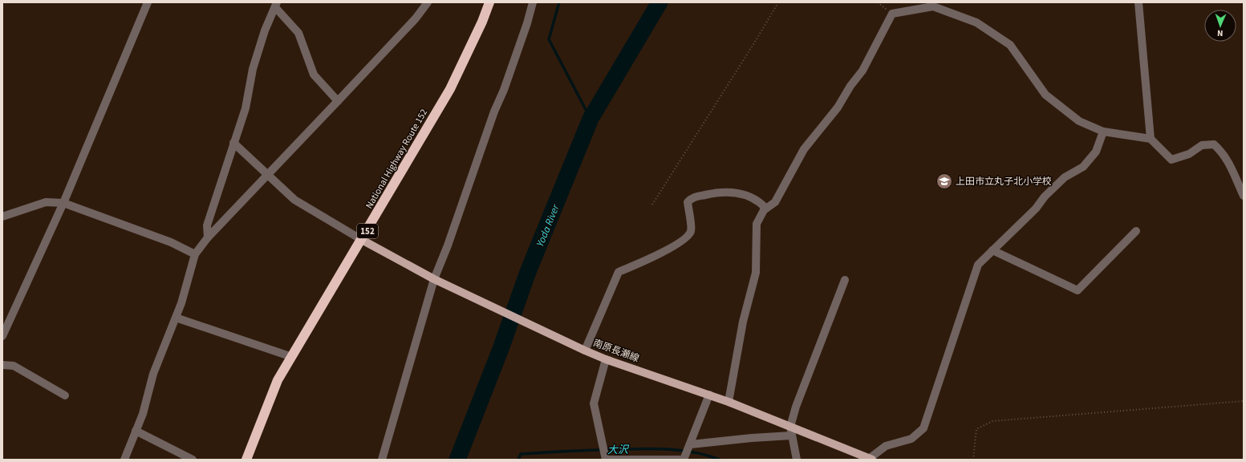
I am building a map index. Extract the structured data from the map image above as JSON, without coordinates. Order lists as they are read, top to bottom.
{
  "streets": {
    "highway": ["National Highway Route 152", "152"],
    "main road": ["南原長瀬線"]
  },
  "crossings": [
    ["National Highway Route 152", "南原長瀬線"]
  ],
  "water": ["Yoda River", "大沢"],
  "places": {
    "school or university": ["上田市立丸子北小学校"]
  },
  "north": "bottom"
}
